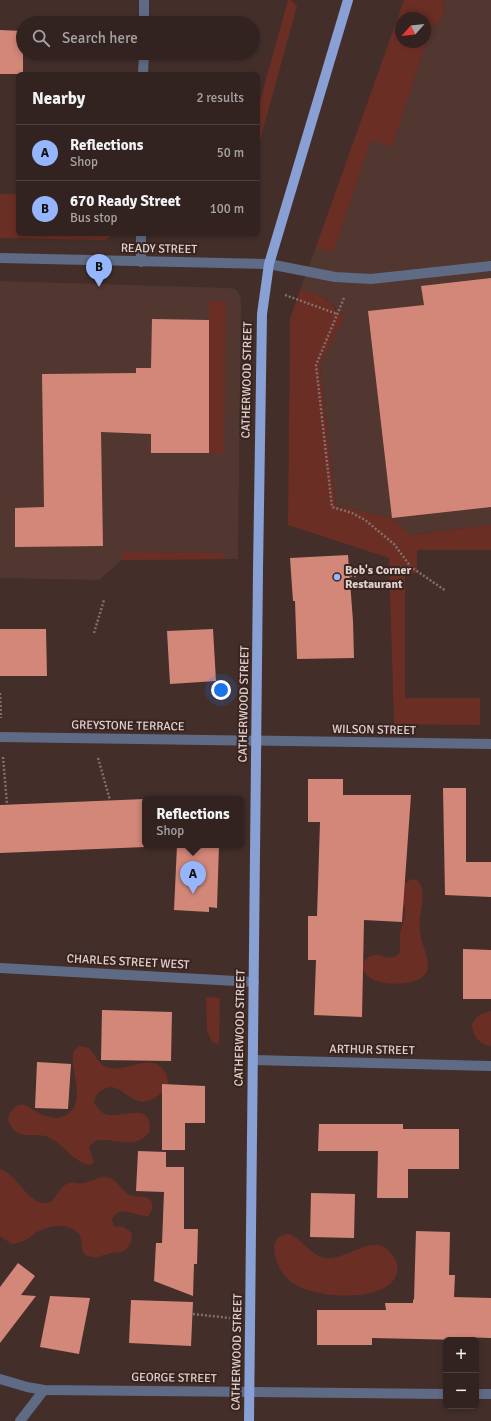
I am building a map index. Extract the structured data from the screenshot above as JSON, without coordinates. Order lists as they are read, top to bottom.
{
  "streets": {
    "main road": ["CATHERWOOD STREET"],
    "street": [
      "READY STREET",
      "GREYSTONE TERRACE",
      "WILSON STREET",
      "CHARLES STREET WEST",
      "ARTHUR STREET",
      "GEORGE STREET"
    ]
  },
  "crossings": [
    ["READY STREET", "CATHERWOOD STREET"],
    ["CATHERWOOD STREET", "GREYSTONE TERRACE"],
    ["CATHERWOOD STREET", "WILSON STREET"],
    ["CATHERWOOD STREET", "CHARLES STREET WEST"],
    ["CATHERWOOD STREET", "ARTHUR STREET"],
    ["CATHERWOOD STREET", "GEORGE STREET"],
    ["GREYSTONE TERRACE", "WILSON STREET"]
  ],
  "places": ["Bob's Corner Restaurant"],
  "north": "bottom left",
  "page": {
    "search": "Search here",
    "heading": ["Nearby", "2 results"],
    "list": [
      {
        "mark": "A",
        "name": "Reflections",
        "note": "Shop",
        "value": "50 m"
      },
      {
        "mark": "B",
        "name": "670 Ready Street",
        "note": "Bus stop",
        "value": "100 m"
      }
    ],
    "pins": ["B", "A"],
    "popup": ["Reflections", "Shop"],
    "map_buttons": ["+", "−"]
  }
}
